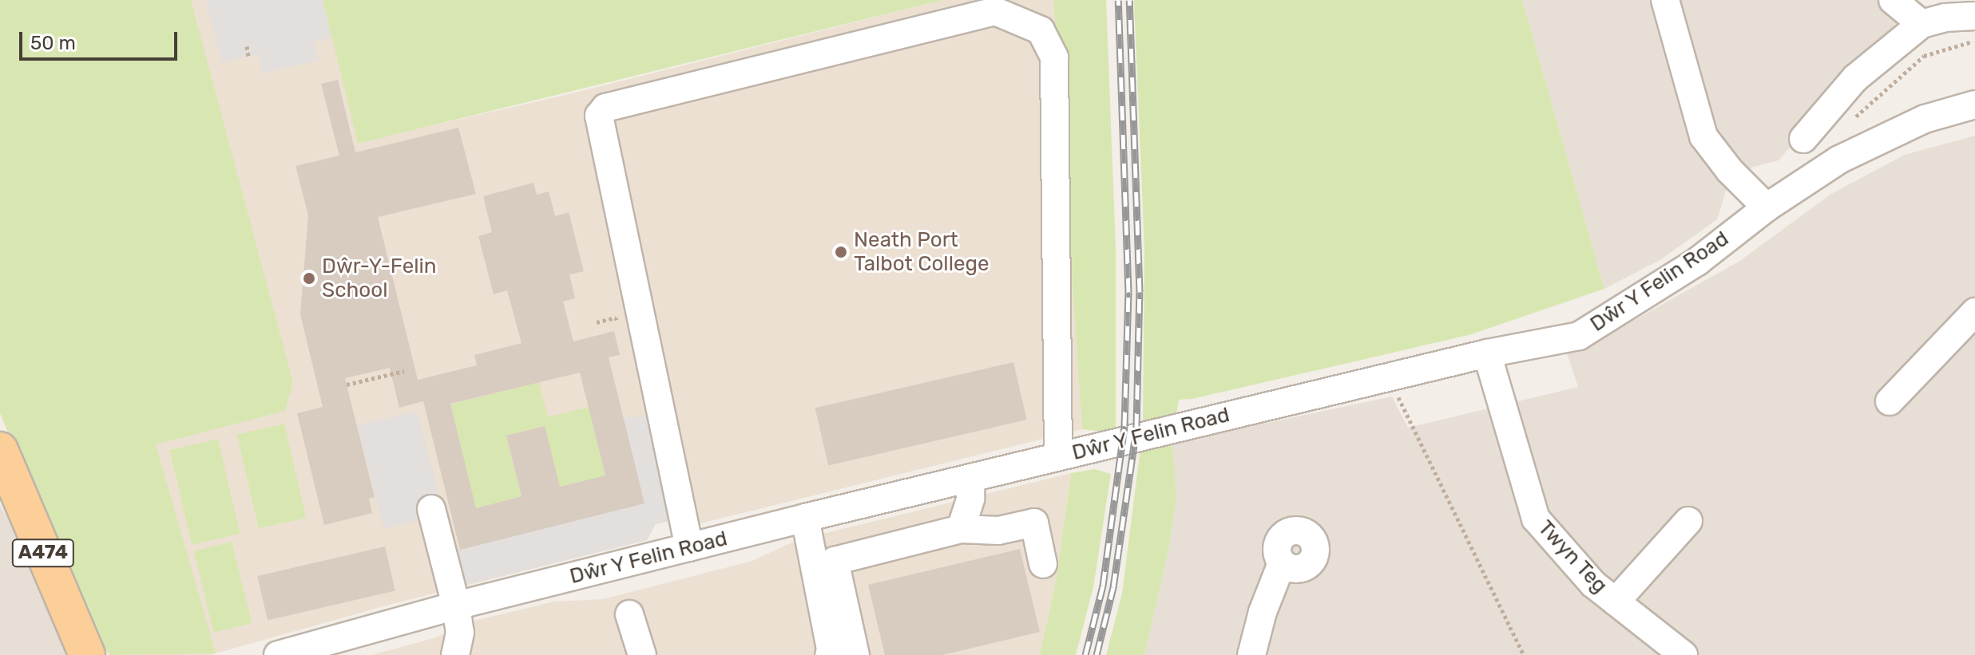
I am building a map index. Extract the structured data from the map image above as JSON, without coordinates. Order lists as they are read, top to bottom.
{
  "streets": {
    "main road": ["A474"],
    "street": ["Dŵr Y Felin Road", "Twyn Teg"]
  },
  "crossings": [
    ["Dŵr Y Felin Road", "Twyn Teg"]
  ],
  "places": ["Neath Port Talbot College", "Dŵr-Y-Felin School"],
  "scale_bar": "50 m"
}
